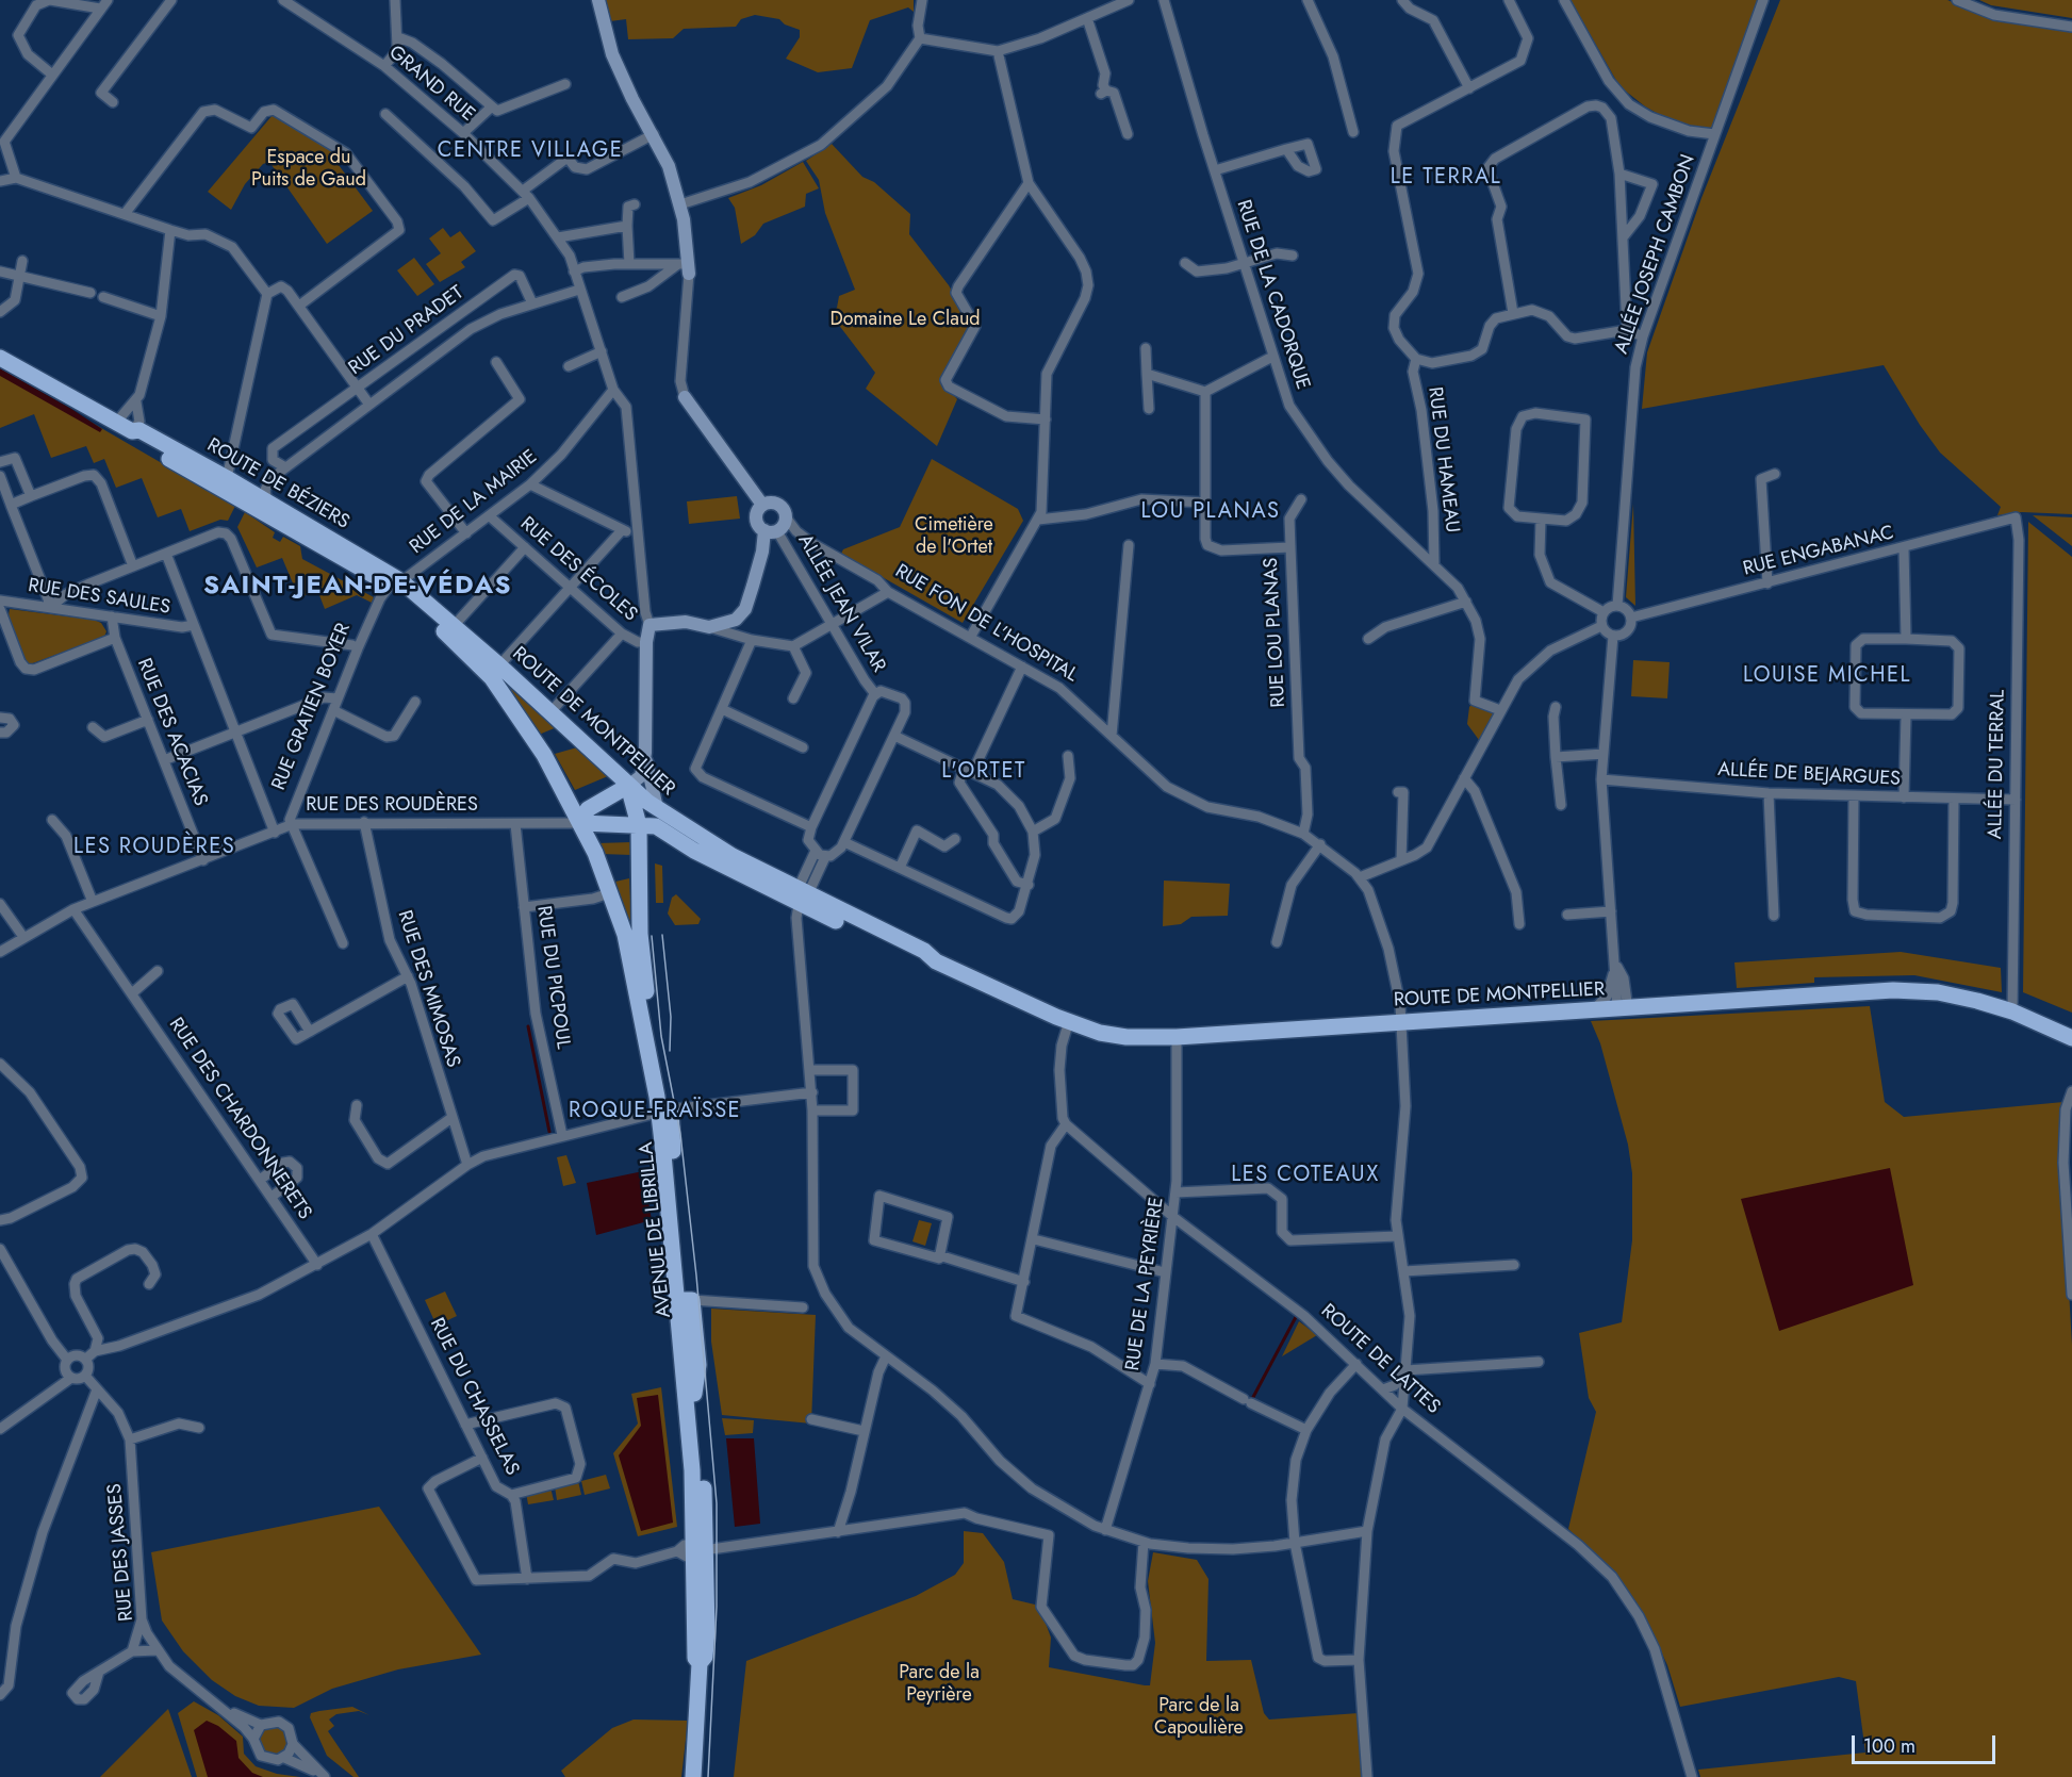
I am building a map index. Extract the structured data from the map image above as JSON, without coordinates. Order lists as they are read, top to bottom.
{
  "streets": {
    "main road": ["ROUTE DE BÉZIERS", "ROUTE DE MONTPELLIER", "AVENUE DE LIBRILLA"],
    "street": [
      "GRAND RUE",
      "ALLÉE JOSEPH CAMBON",
      "RUE DE LA CADORQUE",
      "RUE DU PRADET",
      "RUE DU HAMEAU",
      "RUE DE LA MAIRIE",
      "RUE ENGABANAC",
      "RUE DES ÉCOLES",
      "RUE DES SAULES",
      "ALLÉE JEAN VILAR",
      "RUE FON DE L'HOSPITAL",
      "RUE LOU PLANAS",
      "RUE GRATIEN BOYER",
      "RUE DES ACACIAS",
      "ALLÉE DU TERRAL",
      "ALLÉE DE BEJARGUES",
      "RUE DES ROUDÈRES",
      "RUE DU PICPOUL",
      "RUE DES MIMOSAS",
      "RUE DES CHARDONNERETS",
      "RUE DE LA PEYRIÈRE",
      "ROUTE DE LATTES",
      "RUE DU CHASSELAS",
      "RUE DES JASSES"
    ]
  },
  "crossings": [
    ["GRAND RUE", "RUE DE LA MAIRIE"],
    ["ALLÉE JOSEPH CAMBON", "RUE ENGABANAC"],
    ["RUE DE LA CADORQUE", "RUE DU HAMEAU"],
    ["ROUTE DE BÉZIERS", "RUE DE LA MAIRIE"],
    ["ROUTE DE BÉZIERS", "RUE GRATIEN BOYER"],
    ["ROUTE DE BÉZIERS", "ROUTE DE MONTPELLIER"],
    ["RUE DE LA MAIRIE", "RUE DES ÉCOLES"],
    ["RUE DE LA MAIRIE", "RUE GRATIEN BOYER"],
    ["RUE DE LA MAIRIE", "ROUTE DE MONTPELLIER"],
    ["RUE ENGABANAC", "ALLÉE DU TERRAL"],
    ["RUE DES SAULES", "RUE DES ACACIAS"],
    ["ALLÉE JEAN VILAR", "RUE FON DE L'HOSPITAL"],
    ["RUE FON DE L'HOSPITAL", "RUE LOU PLANAS"],
    ["RUE FON DE L'HOSPITAL", "ROUTE DE MONTPELLIER"],
    ["RUE FON DE L'HOSPITAL", "ROUTE DE LATTES"],
    ["RUE GRATIEN BOYER", "ROUTE DE MONTPELLIER"],
    ["RUE GRATIEN BOYER", "RUE DES ROUDÈRES"],
    ["ROUTE DE MONTPELLIER", "ALLÉE DU TERRAL"],
    ["ROUTE DE MONTPELLIER", "RUE DES ROUDÈRES"],
    ["ROUTE DE MONTPELLIER", "AVENUE DE LIBRILLA"],
    ["ROUTE DE MONTPELLIER", "RUE DE LA PEYRIÈRE"],
    ["RUE DES ACACIAS", "RUE DES ROUDÈRES"],
    ["ALLÉE DU TERRAL", "ALLÉE DE BEJARGUES"],
    ["RUE DES ROUDÈRES", "RUE DU PICPOUL"],
    ["RUE DES ROUDÈRES", "RUE DES MIMOSAS"],
    ["RUE DES ROUDÈRES", "RUE DES CHARDONNERETS"],
    ["RUE DES ROUDÈRES", "AVENUE DE LIBRILLA"],
    ["RUE DE LA PEYRIÈRE", "ROUTE DE LATTES"]
  ],
  "districts": [
    "CENTRE VILLAGE",
    "LE TERRAL",
    "LOU PLANAS",
    "SAINT-JEAN-DE-VÉDAS",
    "LOUISE MICHEL",
    "L'ORTET",
    "LES ROUDÈRES",
    "ROQUE-FRAÏSSE",
    "LES COTEAUX"
  ],
  "parks": [
    "Espace du Puits de Gaud",
    "Domaine Le Claud",
    "Cimetière de l'Ortet",
    "Parc de la Peyrière",
    "Parc de la Capoulière"
  ],
  "scale_bar": "100 m"
}
